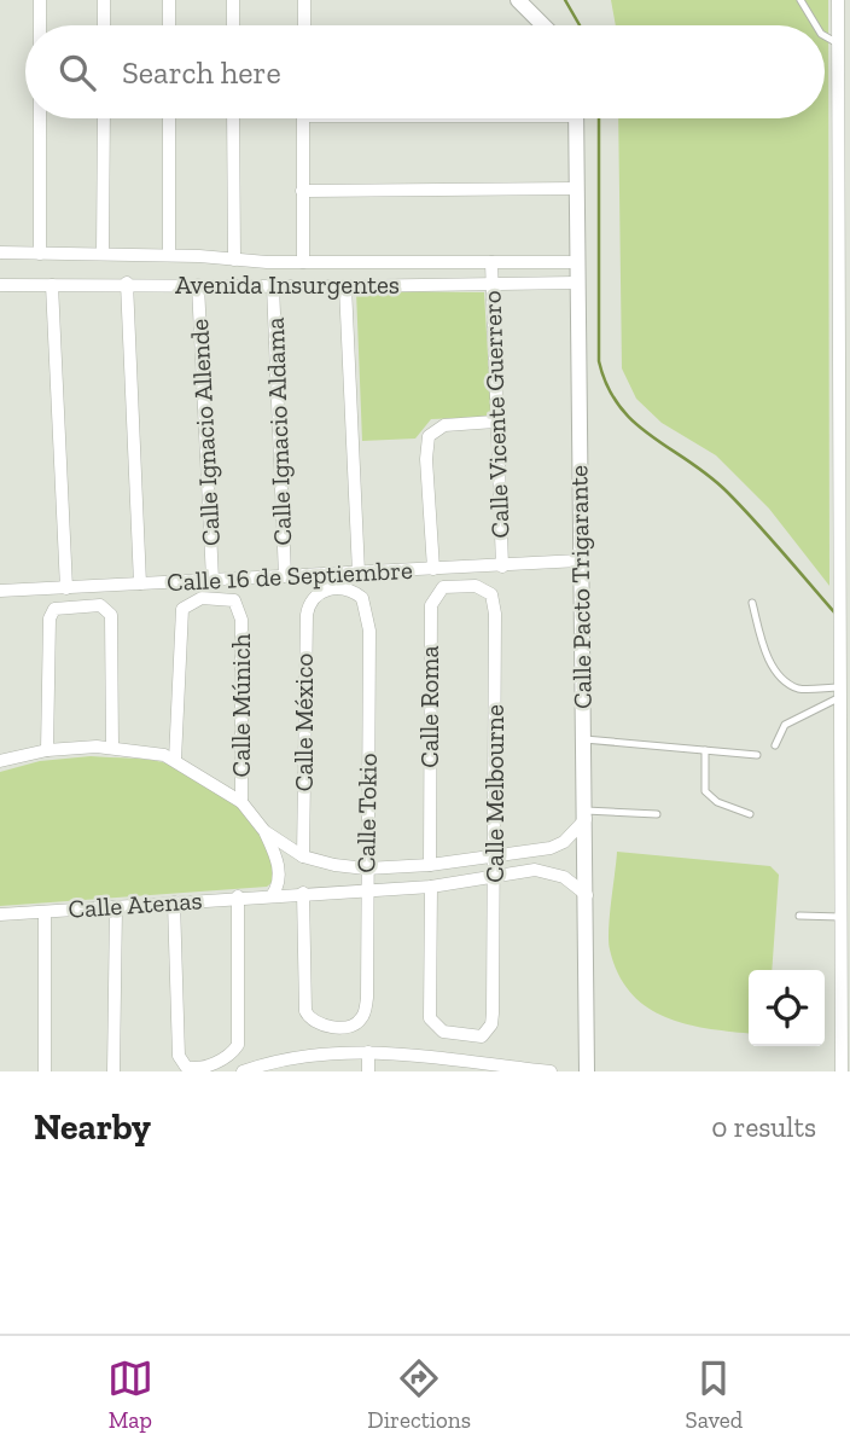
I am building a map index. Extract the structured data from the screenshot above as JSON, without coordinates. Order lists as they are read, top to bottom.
{
  "streets": {
    "street": [
      "Avenida Insurgentes",
      "Calle Vicente Guerrero",
      "Calle Ignacio Aldama",
      "Calle Ignacio Allende",
      "Calle 16 de Septiembre",
      "Calle Pacto Trigarante",
      "Calle Múnich",
      "Calle Roma",
      "Calle México",
      "Calle Melbourne",
      "Calle Tokio",
      "Calle Atenas"
    ]
  },
  "crossings": [
    ["Avenida Insurgentes", "Calle Vicente Guerrero"],
    ["Avenida Insurgentes", "Calle Ignacio Aldama"],
    ["Avenida Insurgentes", "Calle Ignacio Allende"],
    ["Avenida Insurgentes", "Calle Pacto Trigarante"],
    ["Calle Vicente Guerrero", "Calle 16 de Septiembre"],
    ["Calle Ignacio Aldama", "Calle 16 de Septiembre"],
    ["Calle Ignacio Allende", "Calle 16 de Septiembre"],
    ["Calle 16 de Septiembre", "Calle Pacto Trigarante"],
    ["Calle Pacto Trigarante", "Calle Atenas"],
    ["Calle Roma", "Calle Melbourne"],
    ["Calle México", "Calle Tokio"],
    ["Calle Melbourne", "Calle Atenas"],
    ["Calle Tokio", "Calle Atenas"]
  ],
  "page": {
    "search": "Search here",
    "heading": ["Nearby", "0 results"],
    "nav": ["Map", "Directions", "Saved"]
  }
}
